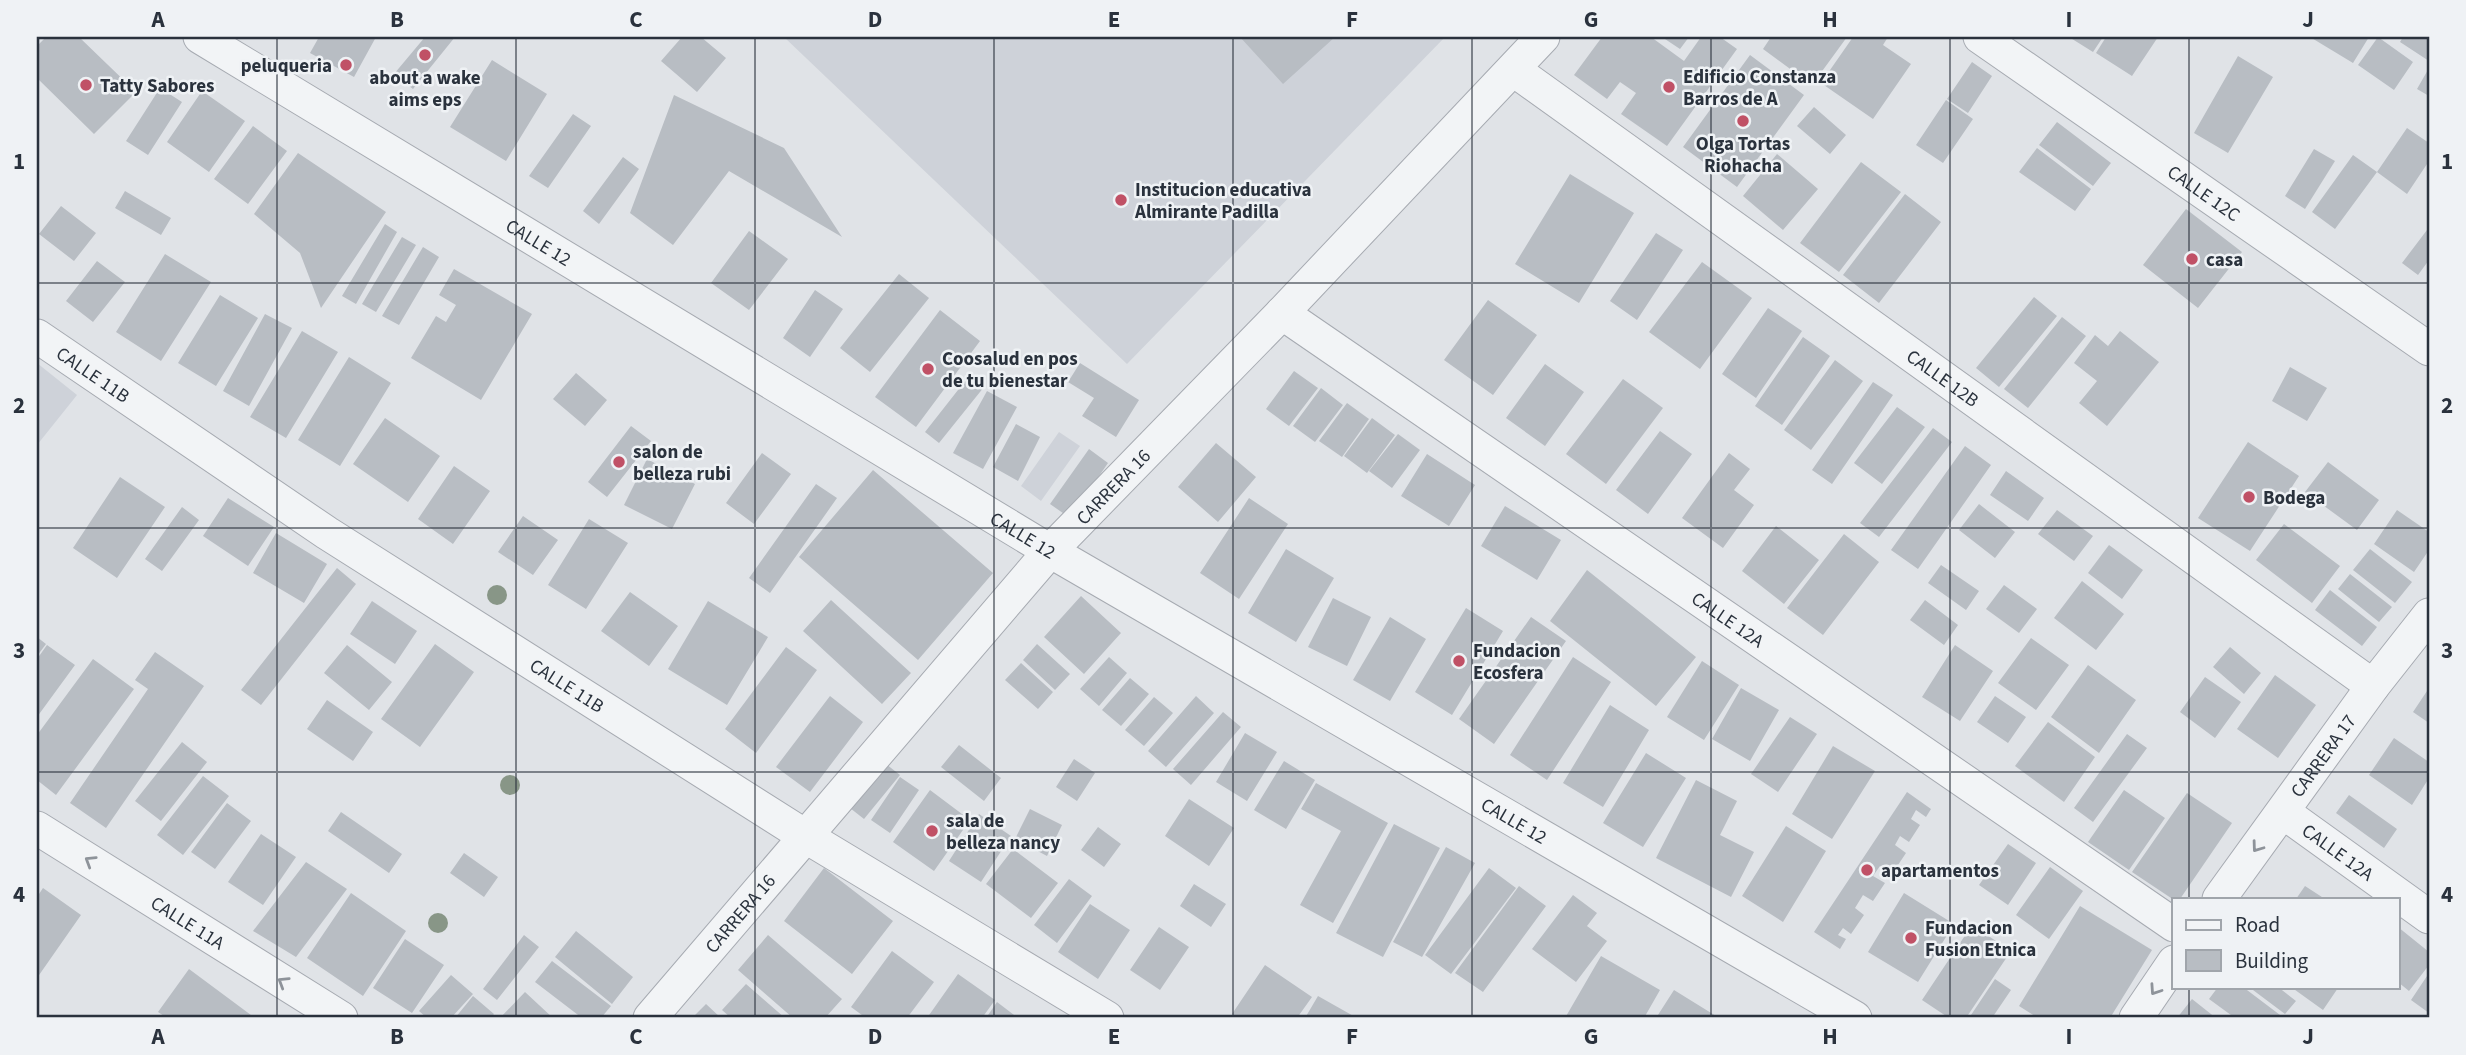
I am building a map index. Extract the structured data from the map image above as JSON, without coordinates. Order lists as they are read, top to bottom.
{
  "streets": {
    "street": [
      "CALLE 12C",
      "CALLE 12",
      "CALLE 11B",
      "CALLE 12B",
      "CARRERA 16",
      "CALLE 12A",
      "CARRERA 17",
      "CALLE 11A"
    ]
  },
  "crossings": [
    ["CALLE 12", "CARRERA 16"],
    ["CALLE 11B", "CARRERA 16"],
    ["CALLE 12B", "CARRERA 16"],
    ["CALLE 12B", "CARRERA 17"],
    ["CARRERA 16", "CALLE 12A"],
    ["CALLE 12A", "CARRERA 17"]
  ],
  "one_way": ["CALLE 11A"],
  "places": [
    "about a wake aims eps",
    "peluqueria",
    "Tatty Sabores",
    "Edificio Constanza Barros de A",
    "Olga Tortas Riohacha",
    "Institucion educativa Almirante Padilla",
    "casa",
    "Coosalud en pos de tu bienestar",
    "salon de belleza rubi",
    "Bodega",
    "Fundacion Ecosfera",
    "sala de belleza nancy",
    "apartamentos",
    "Fundacion Fusion Etnica"
  ],
  "legend": ["Road", "Building"],
  "grid": {
    "columns": [
      "A",
      "B",
      "C",
      "D",
      "E",
      "F",
      "G",
      "H",
      "I",
      "J"
    ],
    "rows": [
      "1",
      "2",
      "3",
      "4"
    ]
  }
}
